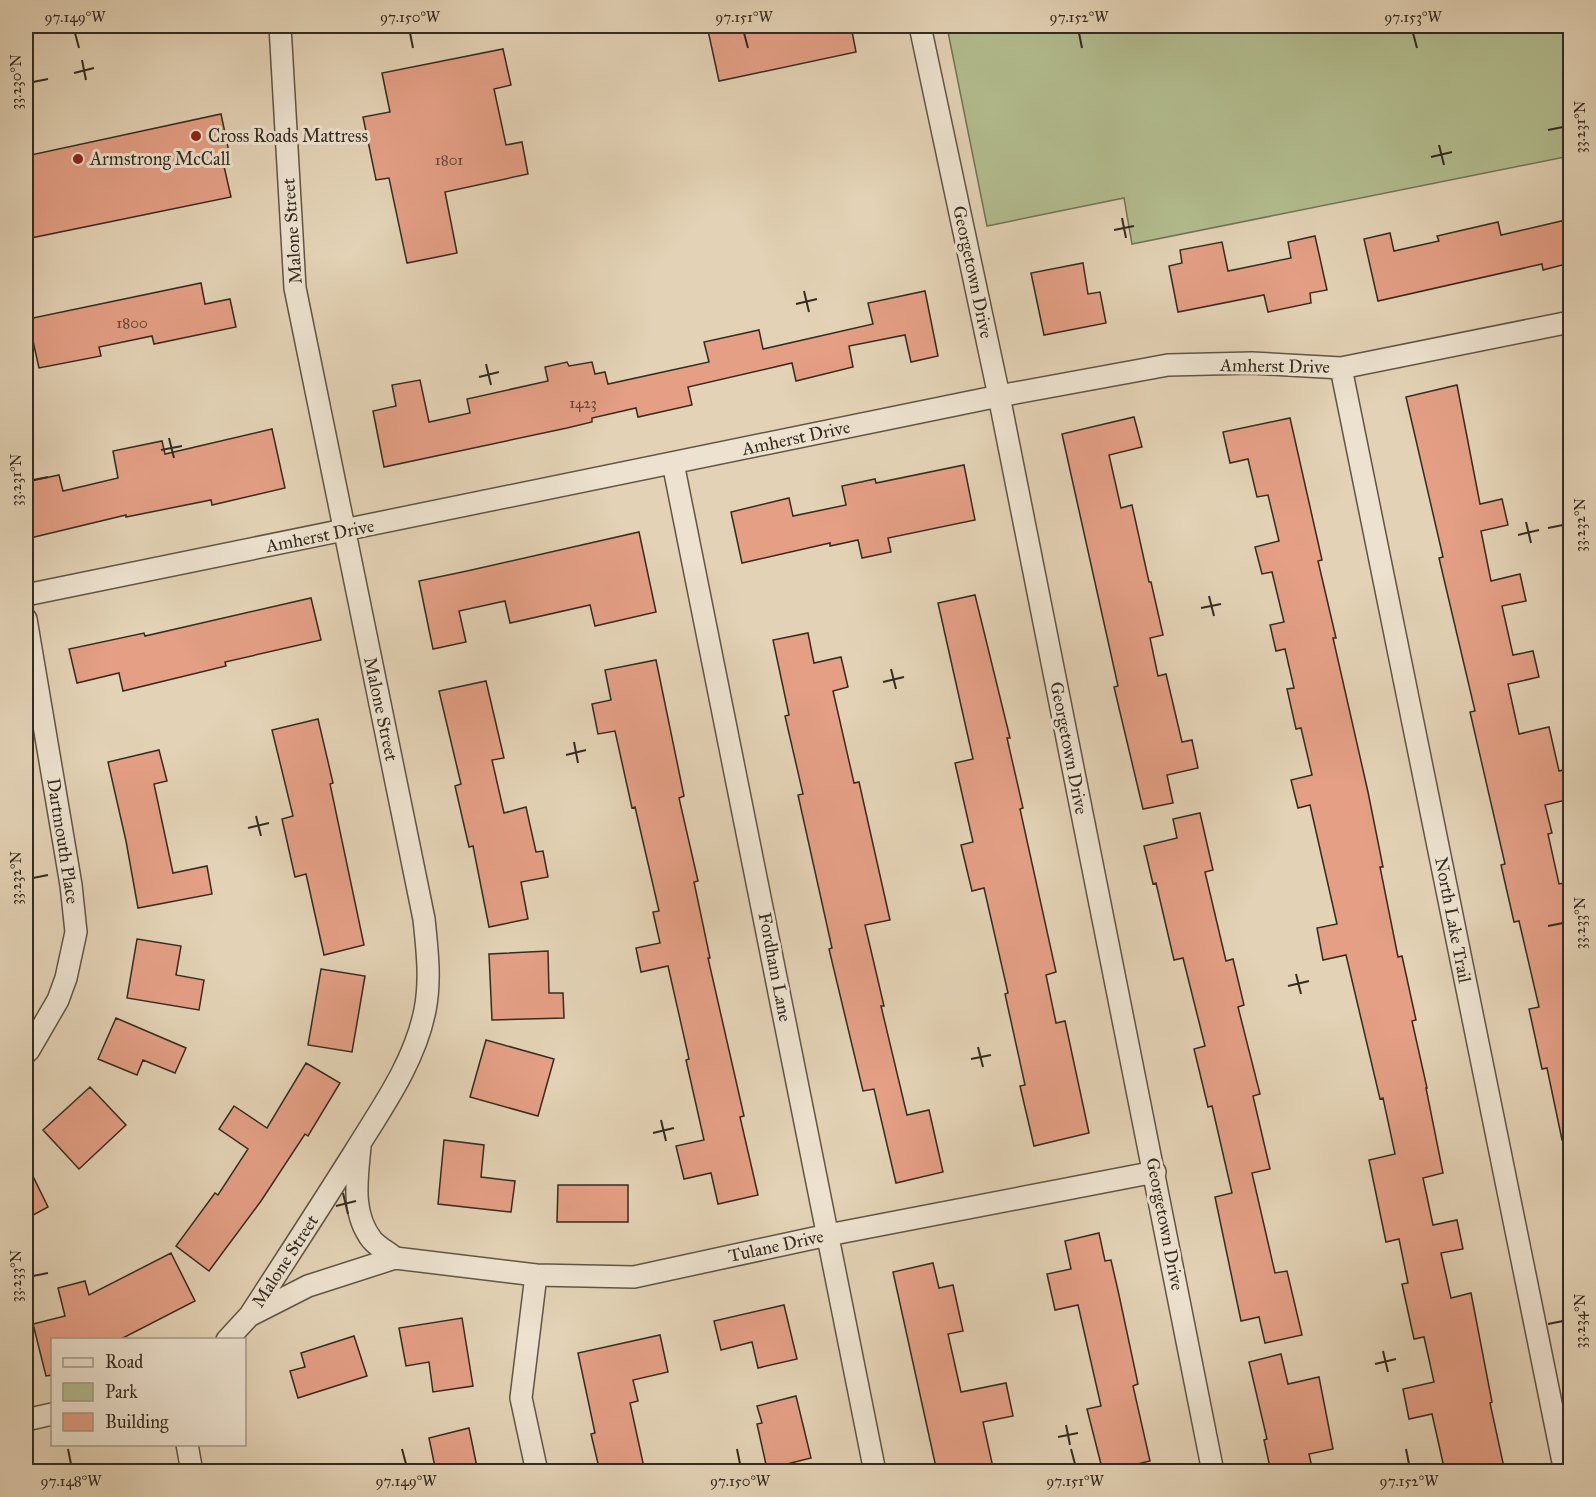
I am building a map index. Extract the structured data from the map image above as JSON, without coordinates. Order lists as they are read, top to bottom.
{
  "streets": {
    "street": [
      "Malone Street",
      "Georgetown Drive",
      "Amherst Drive",
      "Dartmouth Place",
      "North Lake Trail",
      "Fordham Lane",
      "Tulane Drive"
    ]
  },
  "crossings": [
    ["Malone Street", "Amherst Drive"],
    ["Malone Street", "Tulane Drive"],
    ["Georgetown Drive", "Amherst Drive"],
    ["Georgetown Drive", "Tulane Drive"],
    ["Amherst Drive", "North Lake Trail"],
    ["Amherst Drive", "Fordham Lane"],
    ["Fordham Lane", "Tulane Drive"]
  ],
  "places": ["Cross Roads Mattress", "Armstrong McCall"],
  "house_numbers": ["1801", "1800", "1423"],
  "legend": ["Road", "Park", "Building"],
  "coordinates": [
    "97.149°W",
    "97.150°W",
    "97.151°W",
    "97.152°W",
    "97.153°W",
    "33.230°N",
    "33.231°N",
    "33.232°N",
    "33.233°N",
    "33.234°N",
    "97.148°W"
  ]
}
